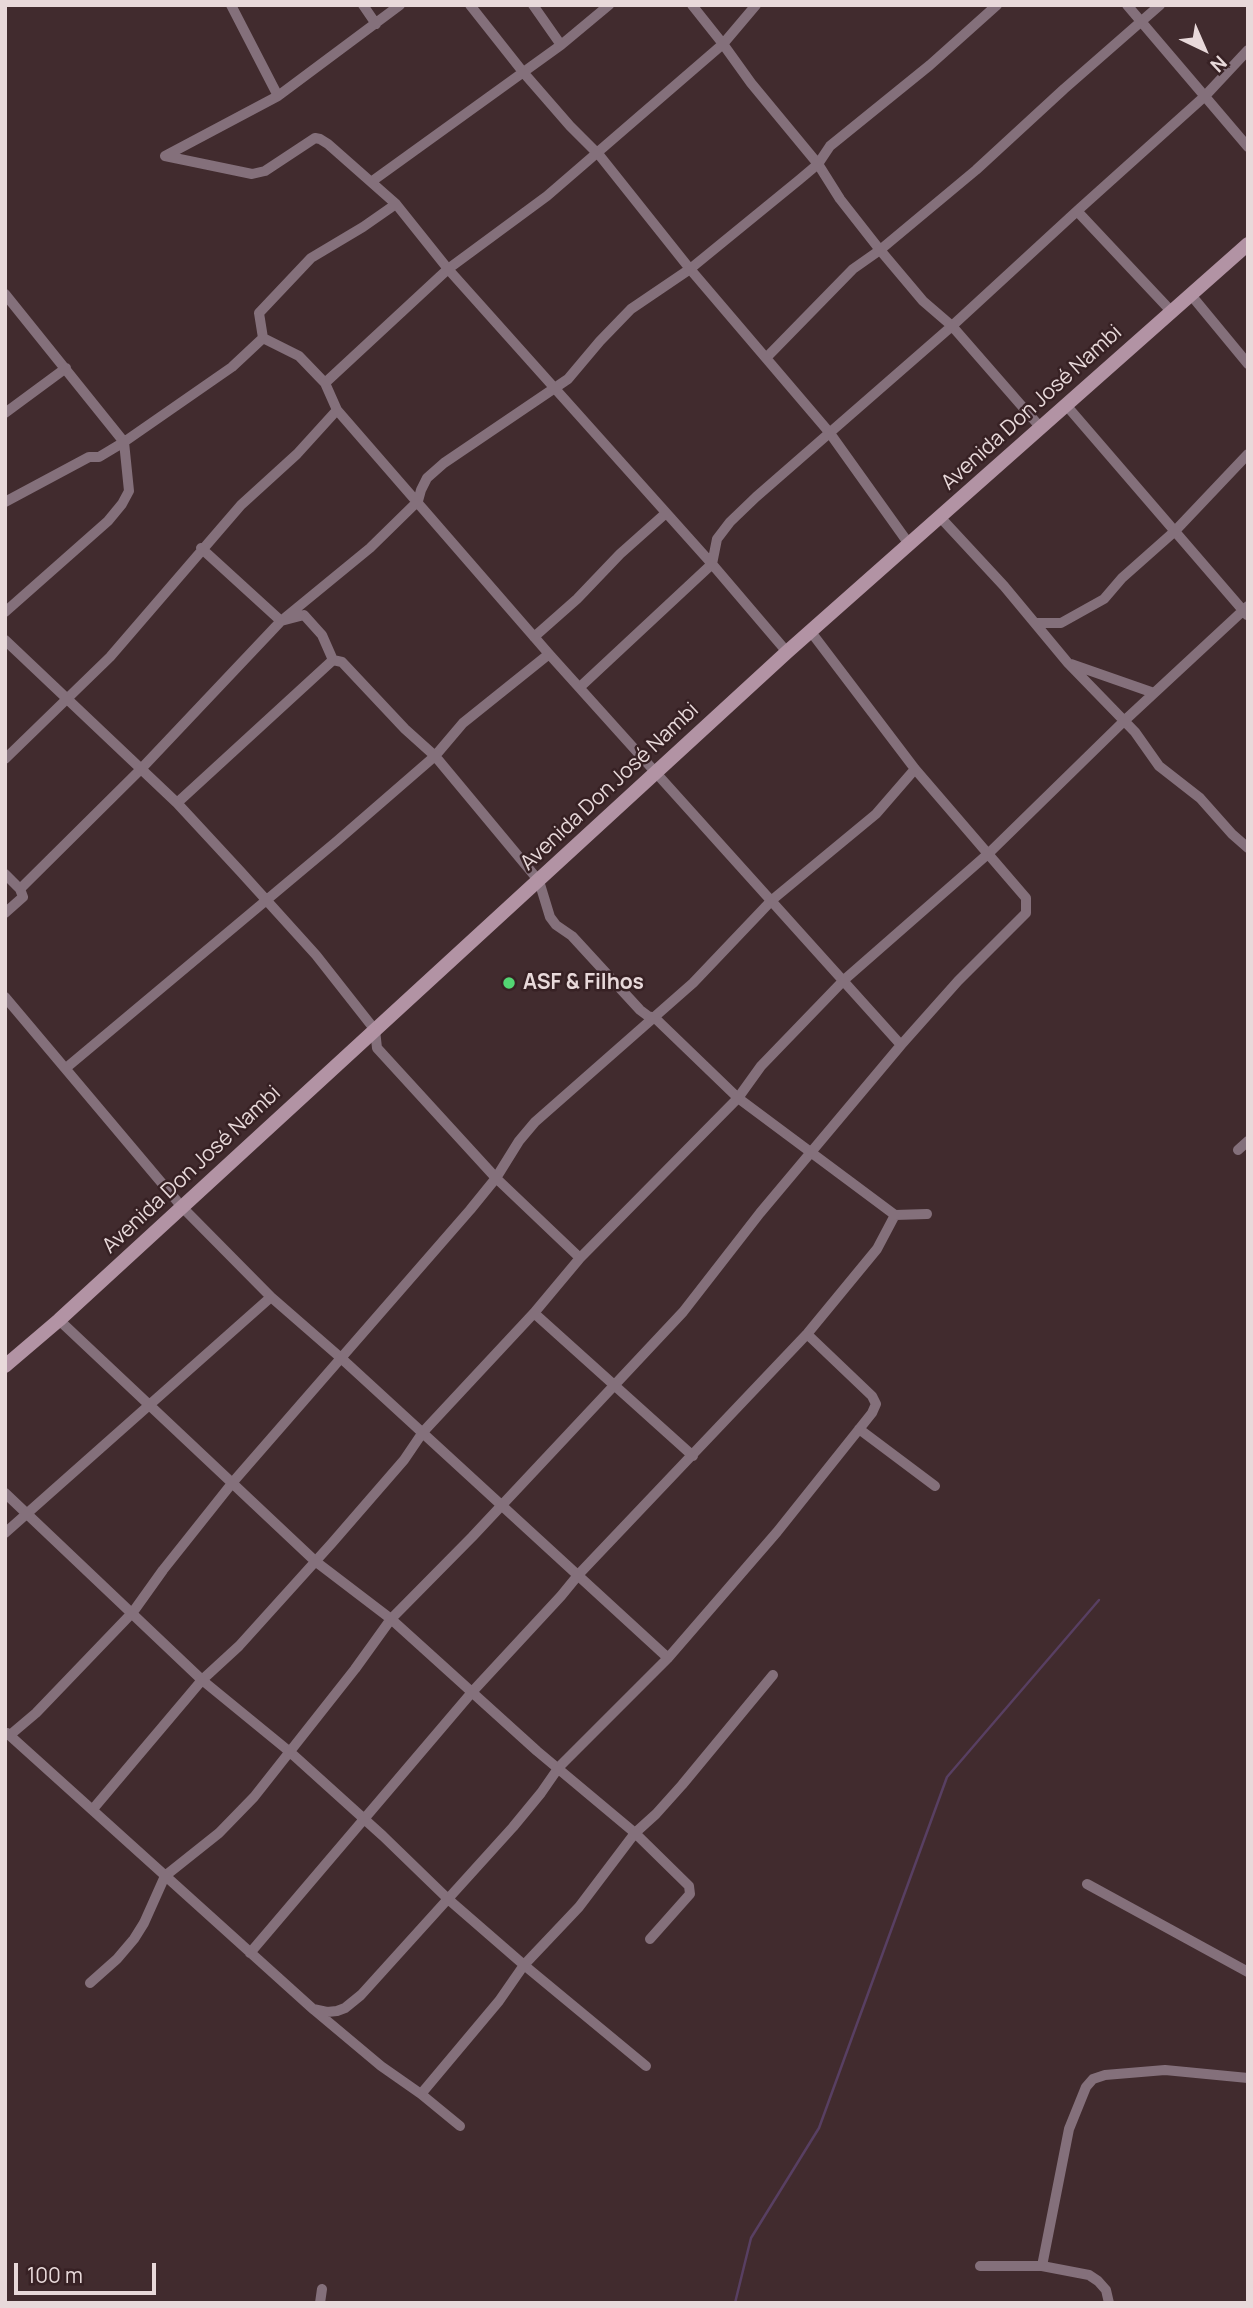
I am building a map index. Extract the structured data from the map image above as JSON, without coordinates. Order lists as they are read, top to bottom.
{
  "streets": {
    "street": ["Avenida Don José Nambi"]
  },
  "places": ["ASF & Filhos"],
  "scale_bar": "100 m",
  "north": "bottom right"
}
